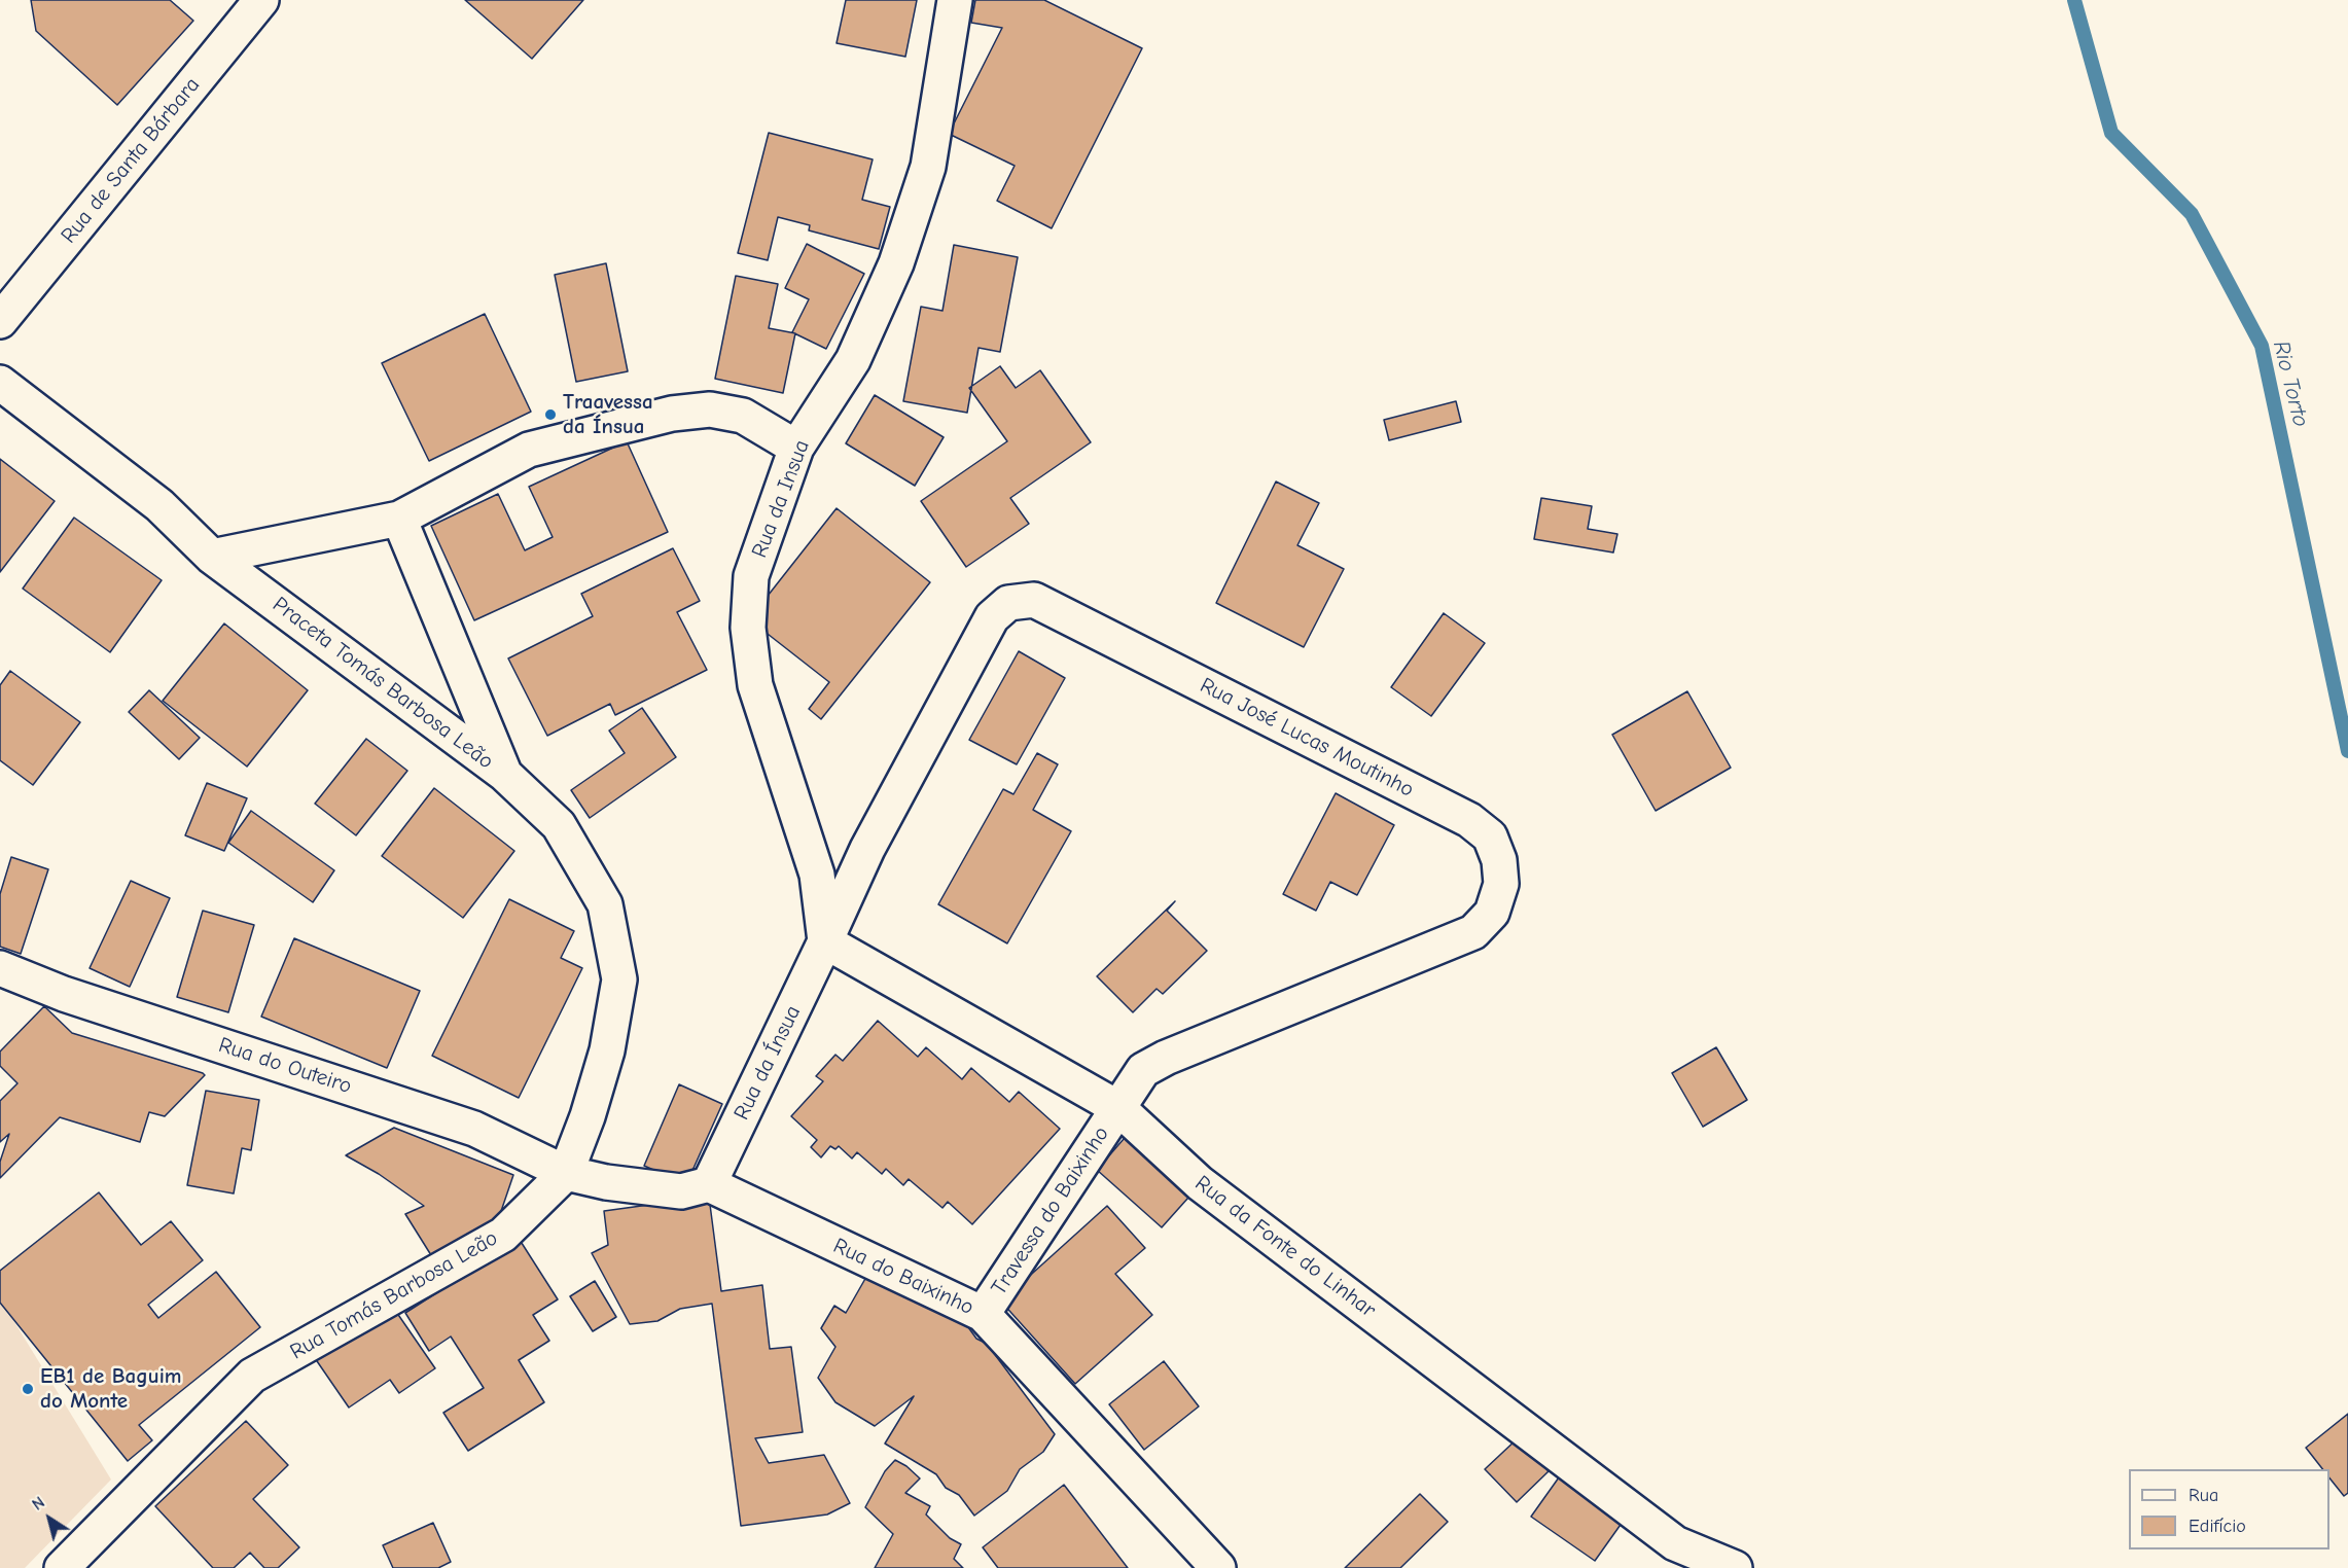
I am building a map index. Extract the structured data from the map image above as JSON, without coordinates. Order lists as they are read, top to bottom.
{
  "streets": {
    "street": [
      "Rua de Santa Bárbara",
      "Rua da Insua",
      "Praceta Tomás Barbosa Leão",
      "Rua José Lucas Moutinho",
      "Rua da Ínsua",
      "Rua do Outeiro",
      "Travessa do Baixinho",
      "Rua da Fonte do Linhar",
      "Rua do Baixinho",
      "Rua Tomás Barbosa Leão"
    ]
  },
  "crossings": [
    ["Rua da Insua", "Rua José Lucas Moutinho"],
    ["Rua da Insua", "Rua da Ínsua"],
    ["Rua da Insua", "Rua da Fonte do Linhar"],
    ["Praceta Tomás Barbosa Leão", "Rua Tomás Barbosa Leão"],
    ["Rua José Lucas Moutinho", "Rua da Ínsua"],
    ["Rua José Lucas Moutinho", "Travessa do Baixinho"],
    ["Rua José Lucas Moutinho", "Rua da Fonte do Linhar"],
    ["Rua da Ínsua", "Rua da Fonte do Linhar"],
    ["Rua da Ínsua", "Rua do Baixinho"],
    ["Rua do Outeiro", "Rua Tomás Barbosa Leão"],
    ["Travessa do Baixinho", "Rua da Fonte do Linhar"],
    ["Travessa do Baixinho", "Rua do Baixinho"]
  ],
  "water": ["Rio Torto"],
  "places": ["Traavessa da Ínsua", "EB1 de Baguim do Monte"],
  "legend": ["Rua", "Edifício"],
  "north": "top left"
}
